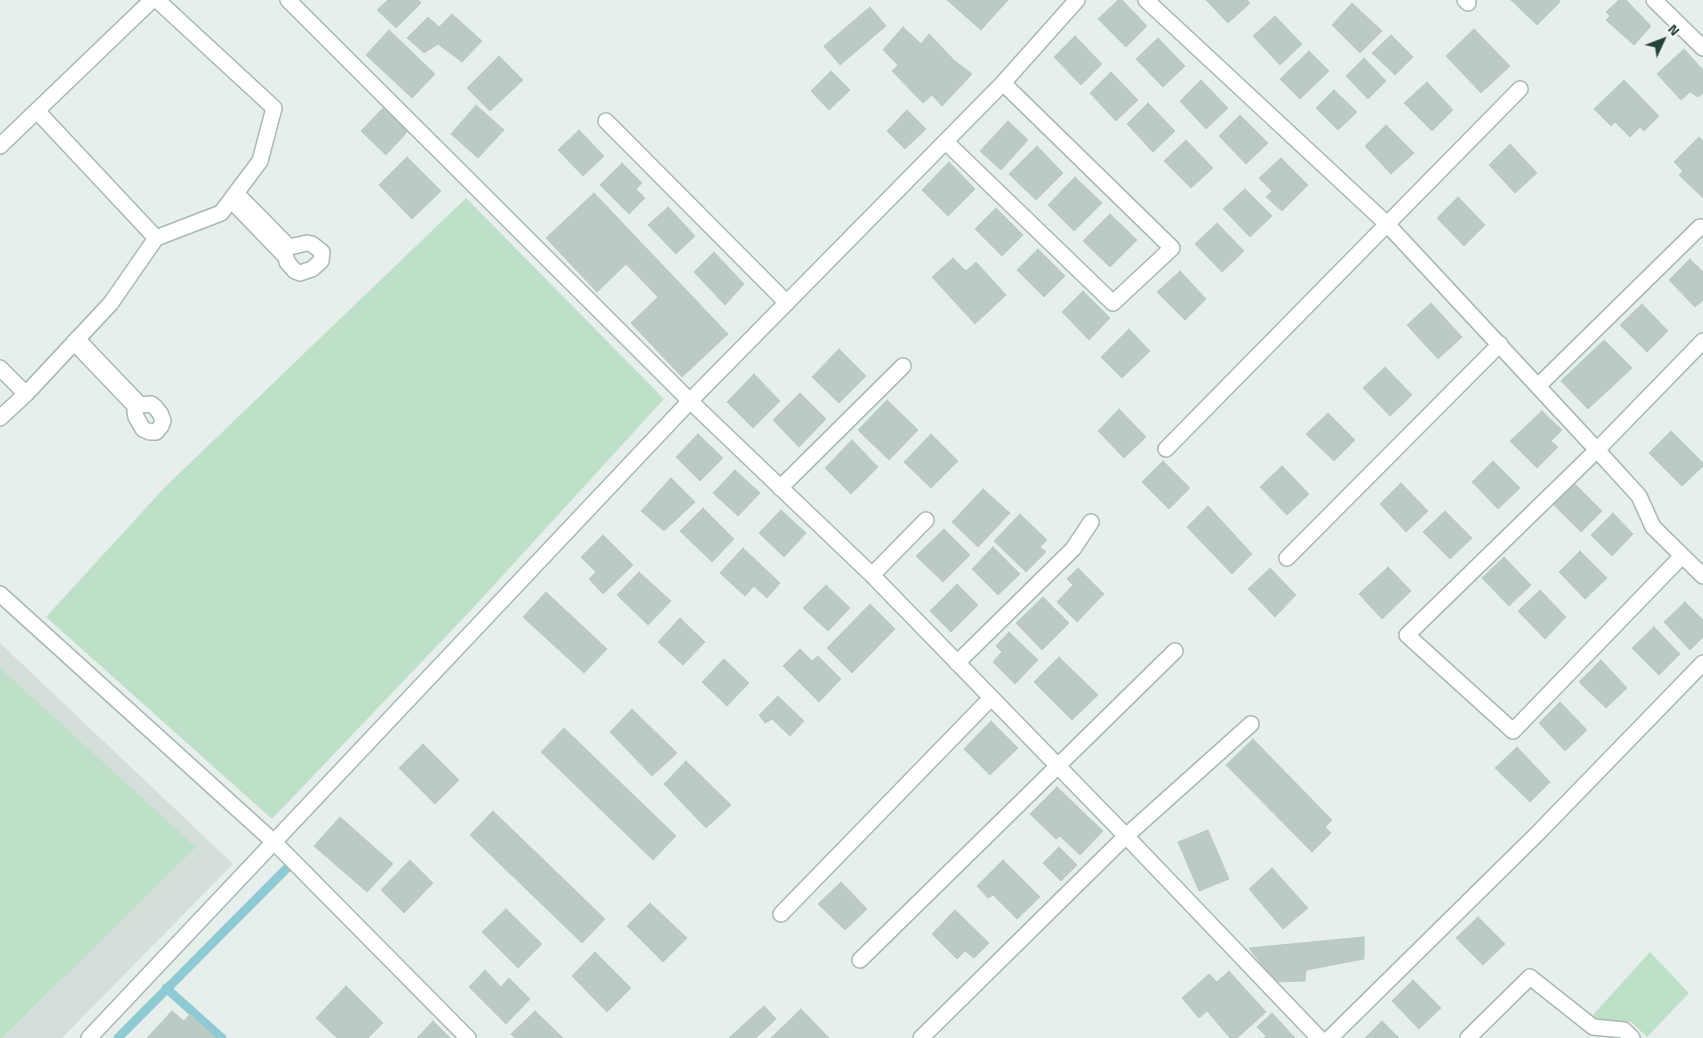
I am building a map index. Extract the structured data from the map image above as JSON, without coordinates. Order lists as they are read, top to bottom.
{
  "north": "top right"
}
